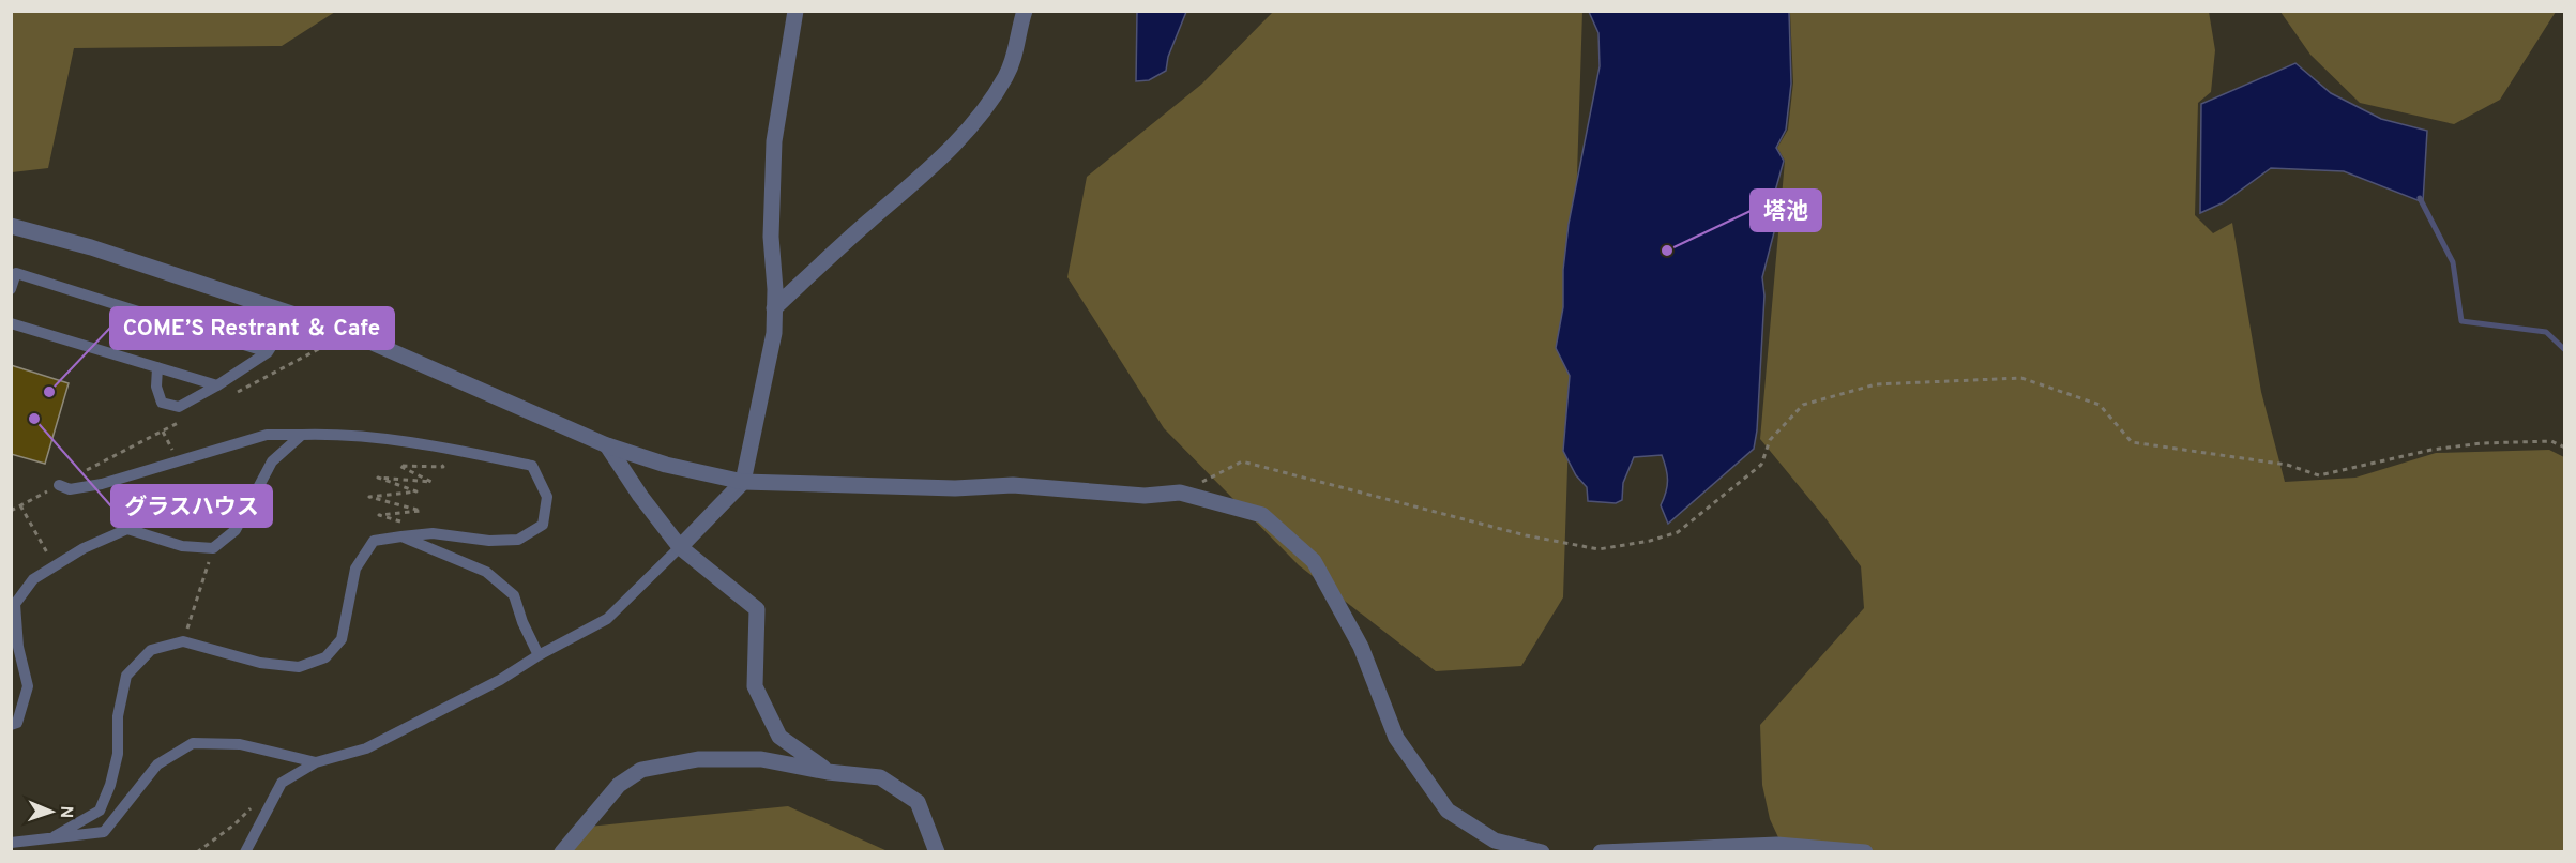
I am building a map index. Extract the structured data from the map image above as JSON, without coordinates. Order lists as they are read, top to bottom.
{
  "places": ["塔池", "COME’S Restrant ＆ Cafe", "グラスハウス"],
  "north": "right"
}
